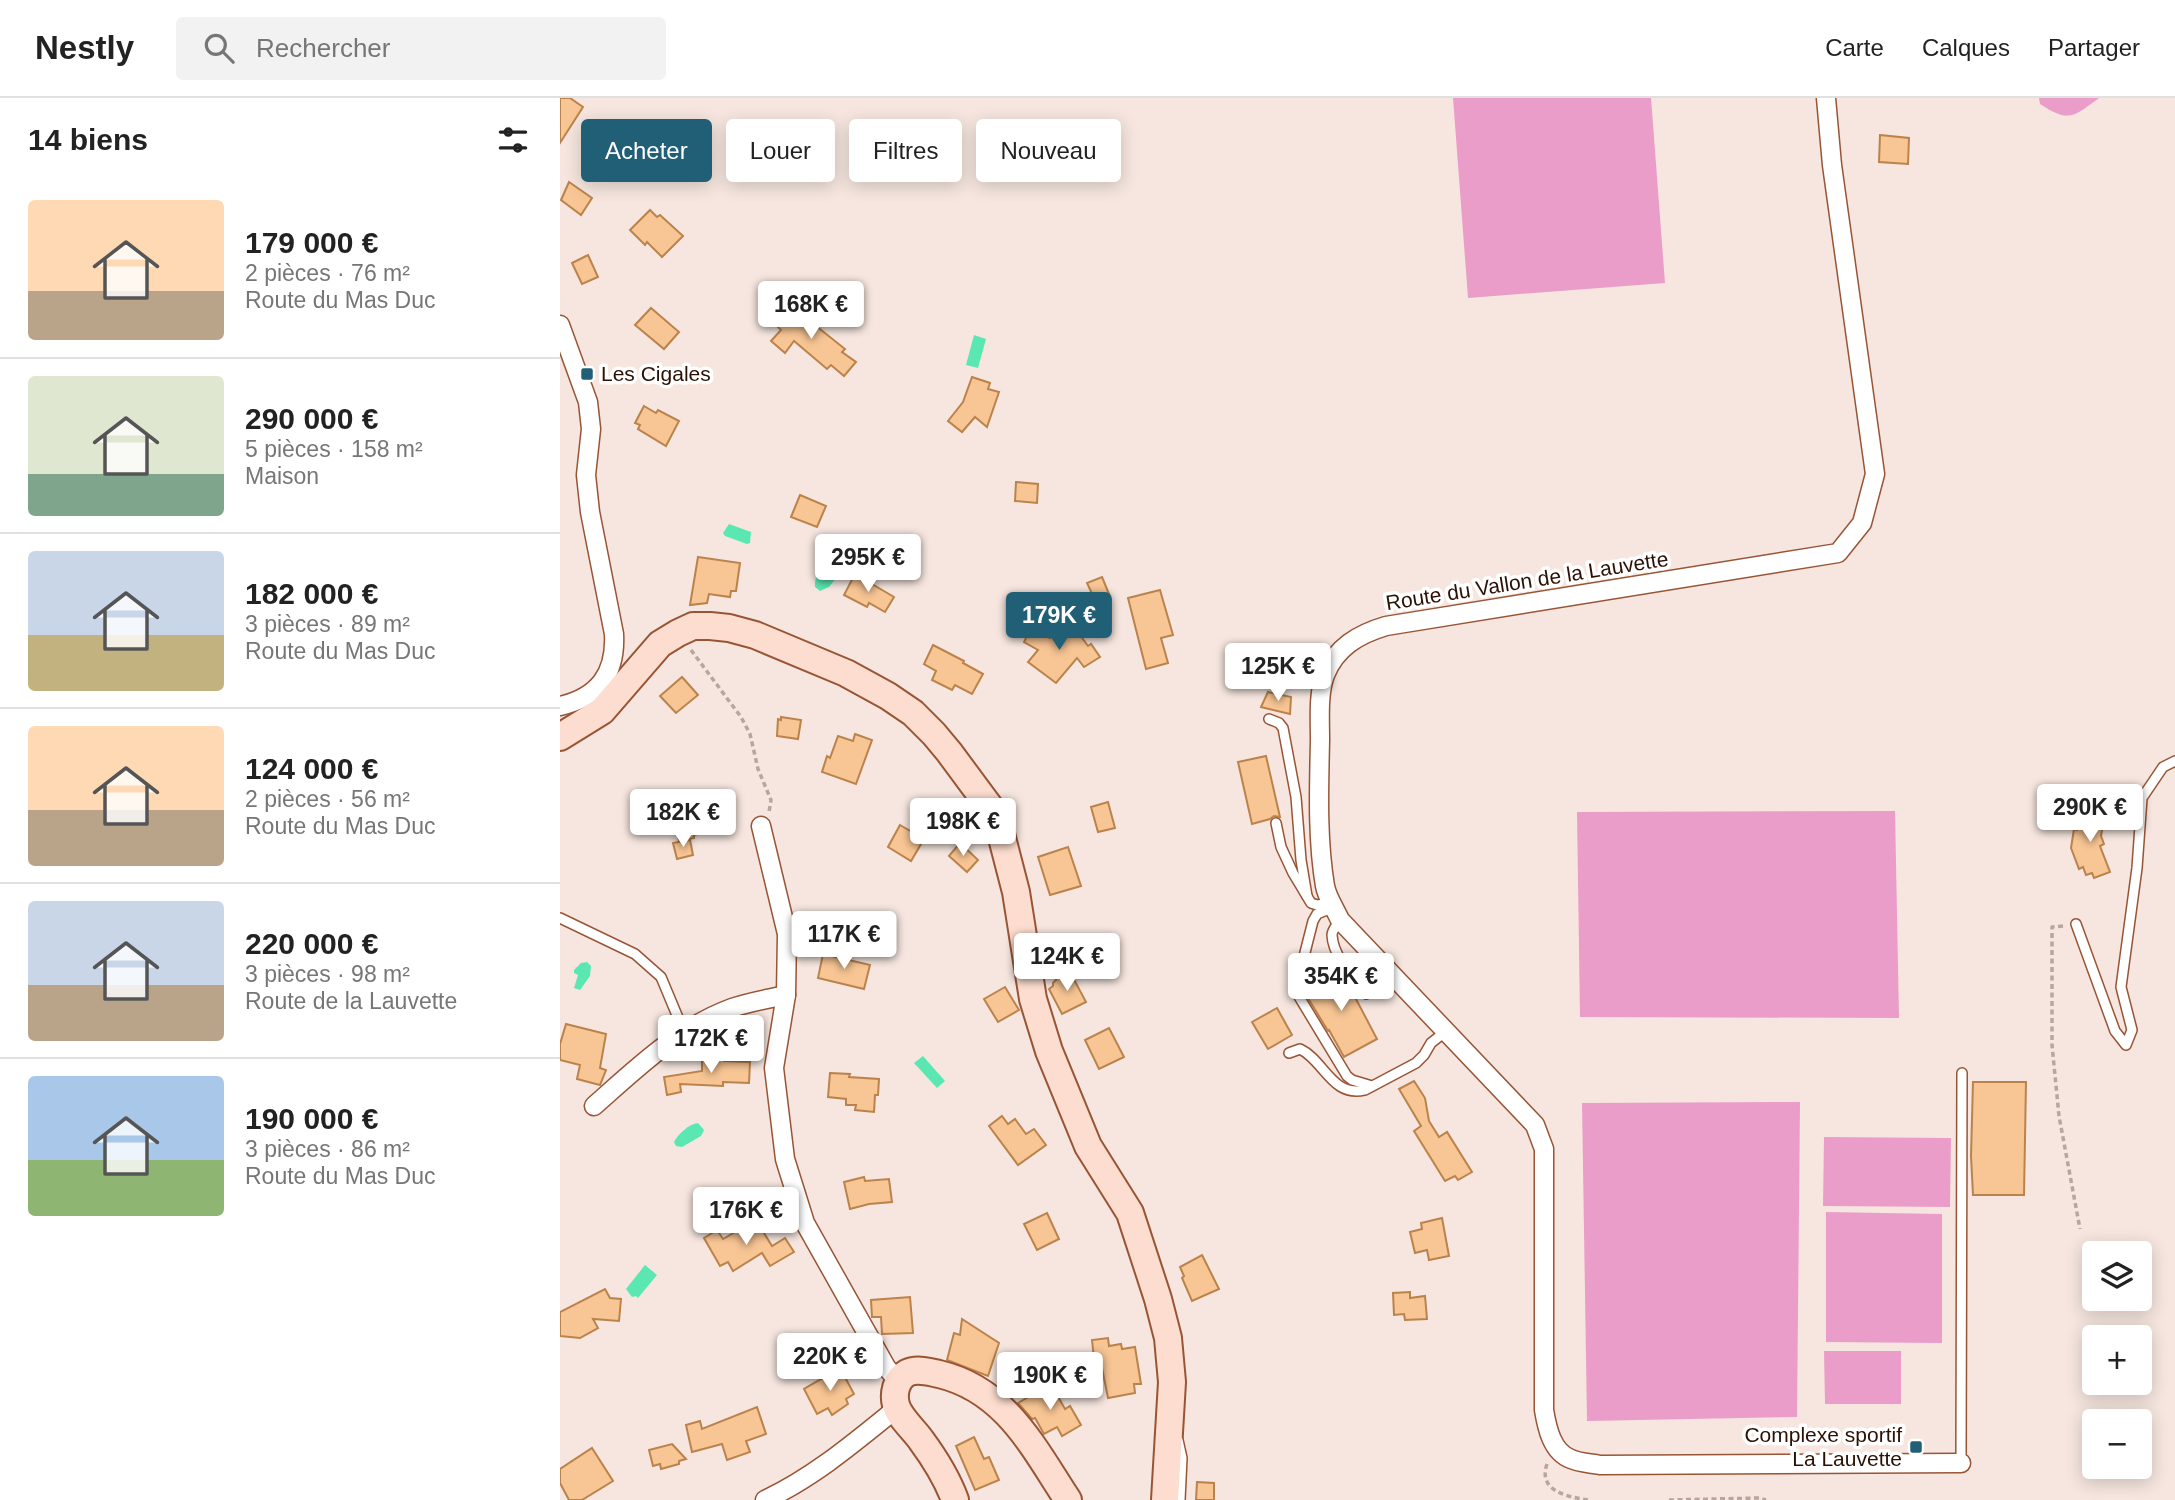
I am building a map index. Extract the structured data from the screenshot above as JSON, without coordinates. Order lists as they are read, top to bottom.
{
  "streets": {
    "street": ["Route du Vallon de la Lauvette"]
  },
  "places": {
    "transit": ["Les Cigales", "Complexe sportif La Lauvette"]
  },
  "page": {
    "header": "Nestly",
    "search": "Rechercher",
    "nav": ["Carte", "Calques", "Partager"],
    "heading": "14 biens",
    "chip": [
      "Acheter",
      "Louer",
      "Filtres",
      "Nouveau"
    ],
    "list": [
      {
        "name": "179 000 €",
        "note": "2 pièces · 76 m² · Route du Mas Duc"
      },
      {
        "name": "290 000 €",
        "note": "5 pièces · 158 m² · Maison"
      },
      {
        "name": "182 000 €",
        "note": "3 pièces · 89 m² · Route du Mas Duc"
      },
      {
        "name": "124 000 €",
        "note": "2 pièces · 56 m² · Route du Mas Duc"
      },
      {
        "name": "220 000 €",
        "note": "3 pièces · 98 m² · Route de la Lauvette"
      },
      {
        "name": "190 000 €",
        "note": "3 pièces · 86 m² · Route du Mas Duc"
      }
    ],
    "price": [
      "168K €",
      "295K €",
      "179K €",
      "125K €",
      "290K €",
      "182K €",
      "198K €",
      "117K €",
      "124K €",
      "354K €",
      "172K €",
      "176K €",
      "220K €",
      "190K €"
    ],
    "map_buttons": ["+", "−"]
  }
}
